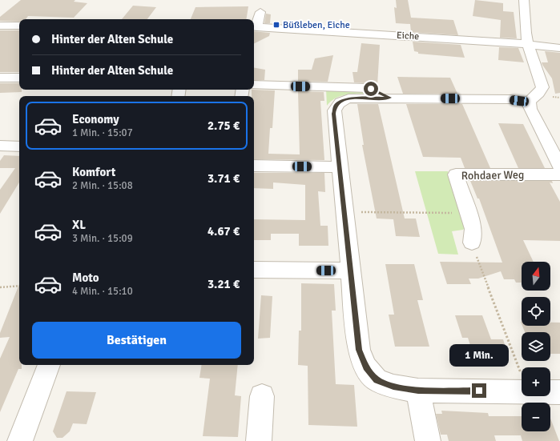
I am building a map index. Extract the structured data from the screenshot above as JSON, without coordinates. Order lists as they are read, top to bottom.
{
  "streets": {
    "street": ["Eiche", "Rohdaer Weg"]
  },
  "places": {
    "transit": ["Büßleben, Eiche"]
  },
  "north": "top",
  "page": {
    "banner": ["Hinter der Alten Schule", "Hinter der Alten Schule"],
    "list": [
      {
        "name": "Economy",
        "note": "1 Min. · 15:07",
        "value": "2.75 €"
      },
      {
        "name": "Komfort",
        "note": "2 Min. · 15:08",
        "value": "3.71 €"
      },
      {
        "name": "XL",
        "note": "3 Min. · 15:09",
        "value": "4.67 €"
      },
      {
        "name": "Moto",
        "note": "4 Min. · 15:10",
        "value": "3.21 €"
      }
    ],
    "map_buttons": ["+", "−"],
    "buttons": "Bestätigen",
    "bubble": "1 Min."
  }
}
